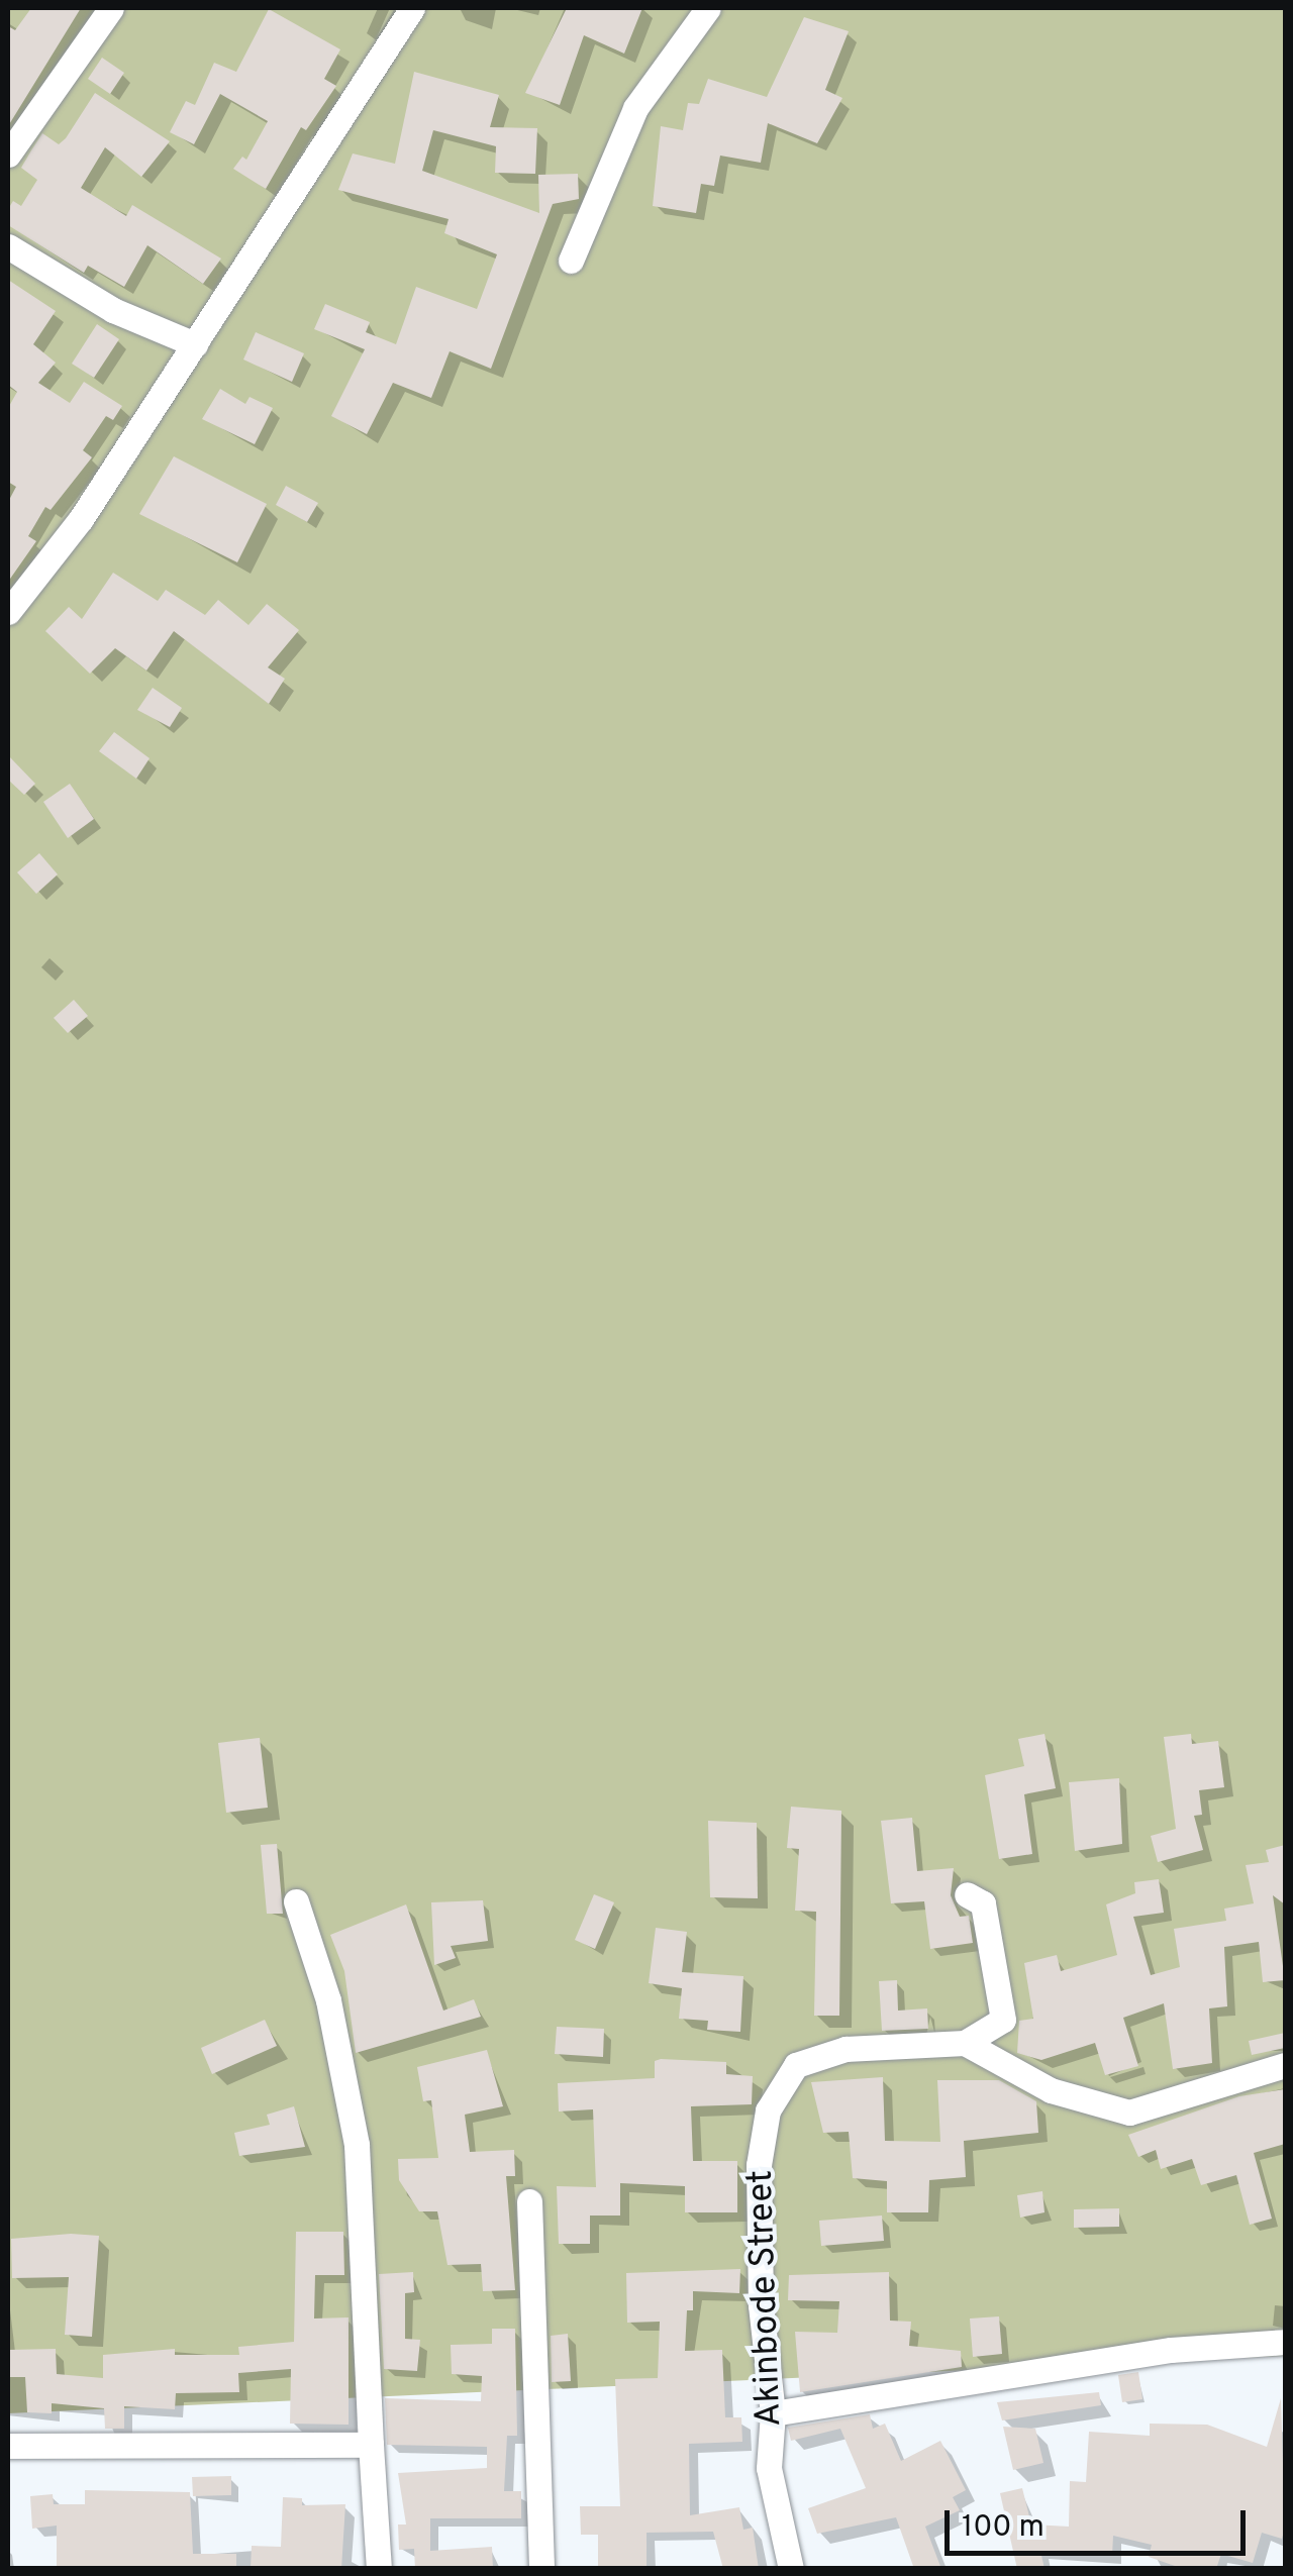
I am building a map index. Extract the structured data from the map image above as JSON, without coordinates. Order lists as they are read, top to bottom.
{
  "streets": {
    "street": ["Akinbode Street"]
  },
  "scale_bar": "100 m"
}
